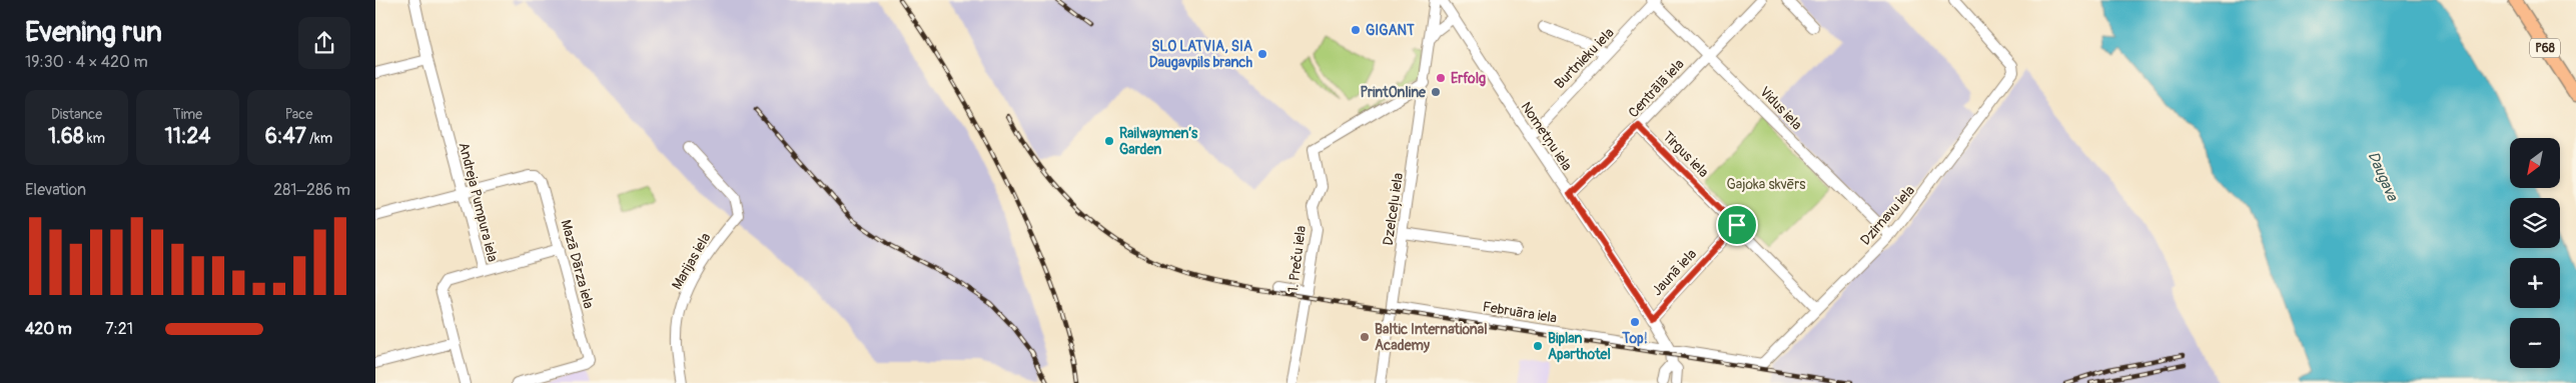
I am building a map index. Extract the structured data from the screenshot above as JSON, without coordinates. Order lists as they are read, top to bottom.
{
  "streets": {
    "main road": ["P68"],
    "street": [
      "Burtnieku iela",
      "Centrālā iela",
      "Vidus iela",
      "Nometņu iela",
      "Tirgus iela",
      "Andreja Pumpura iela",
      "Dzelceļu iela",
      "Dzirnavu iela",
      "1. Preču iela",
      "Marijas iela",
      "Mazā Dārza iela",
      "Jaunā iela",
      "Februāra iela"
    ]
  },
  "crossings": [
    ["Burtnieku iela", "Vidus iela"],
    ["Burtnieku iela", "Nometņu iela"],
    ["Centrālā iela", "Vidus iela"],
    ["Centrālā iela", "Nometņu iela"],
    ["Centrālā iela", "Tirgus iela"],
    ["Vidus iela", "Dzirnavu iela"],
    ["Nometņu iela", "Jaunā iela"],
    ["Nometņu iela", "Februāra iela"],
    ["Tirgus iela", "Dzirnavu iela"],
    ["Tirgus iela", "Jaunā iela"],
    ["Andreja Pumpura iela", "Mazā Dārza iela"],
    ["Dzelceļu iela", "1. Preču iela"],
    ["Dzelceļu iela", "Februāra iela"],
    ["Dzirnavu iela", "Februāra iela"]
  ],
  "water": ["Daugava"],
  "parks": ["Gajoka skvērs"],
  "places": [
    "GIGANT",
    "SLO LATVIA, SIA Daugavpils branch",
    "Erfolg",
    "PrintOnline",
    "Railwaymen’s Garden",
    "Top!",
    "Baltic International Academy",
    "Biplan Aparthotel"
  ],
  "north": "bottom left",
  "page": {
    "heading": ["Evening run", "19:30 · 4 × 420 m"],
    "stats": [
      ["Distance", "1.68 km"],
      ["Time", "11:24"],
      ["Pace", "6:47 /km"]
    ],
    "map_buttons": ["+", "−"],
    "chart": ["Elevation", "281–286 m"],
    "list": [
      {
        "name": "420 m",
        "note": "7:21"
      }
    ]
  }
}
